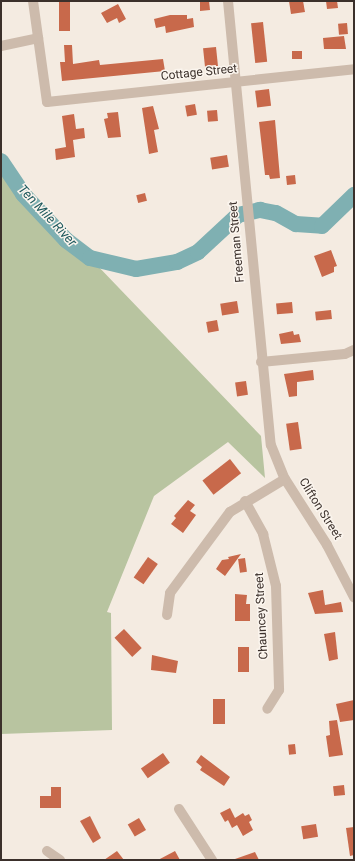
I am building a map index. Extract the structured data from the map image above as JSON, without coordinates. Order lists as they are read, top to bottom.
{
  "streets": {
    "street": [
      "Cottage Street",
      "Freeman Street",
      "Clifton Street",
      "Chauncey Street"
    ]
  },
  "crossings": [
    ["Cottage Street", "Freeman Street"],
    ["Freeman Street", "Clifton Street"]
  ],
  "water": ["Ten Mile River"]
}
